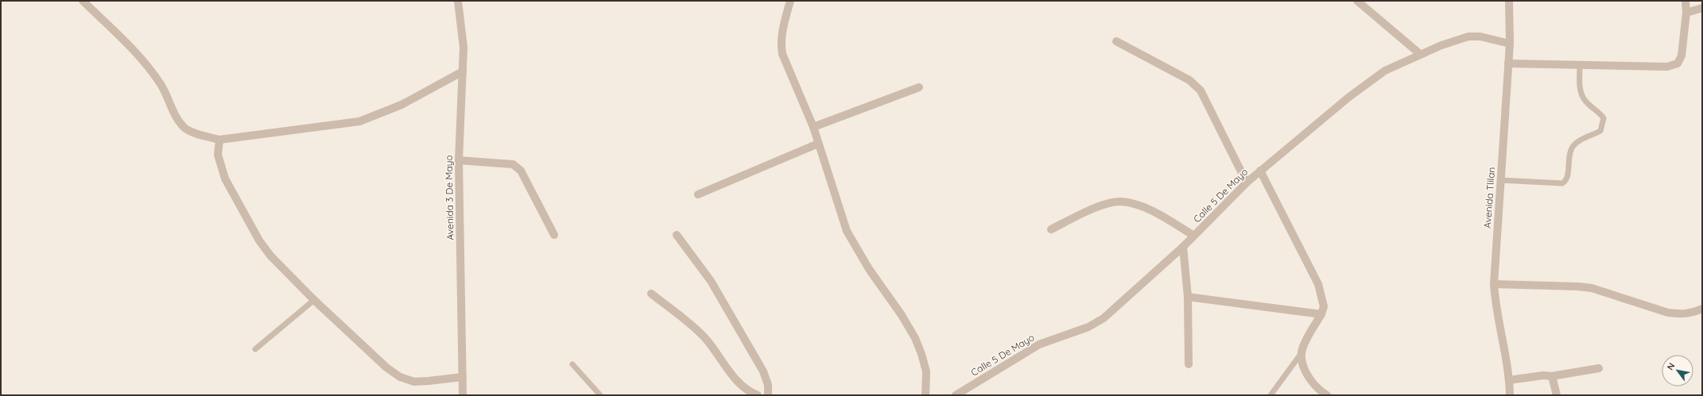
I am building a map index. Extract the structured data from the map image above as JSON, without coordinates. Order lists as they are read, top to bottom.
{
  "streets": {
    "street": ["Calle 5 De Mayo", "Avenida 3 De Mayo", "Avenida Tlilan"]
  },
  "crossings": [
    ["Calle 5 De Mayo", "Avenida Tlilan"]
  ],
  "north": "top left"
}
